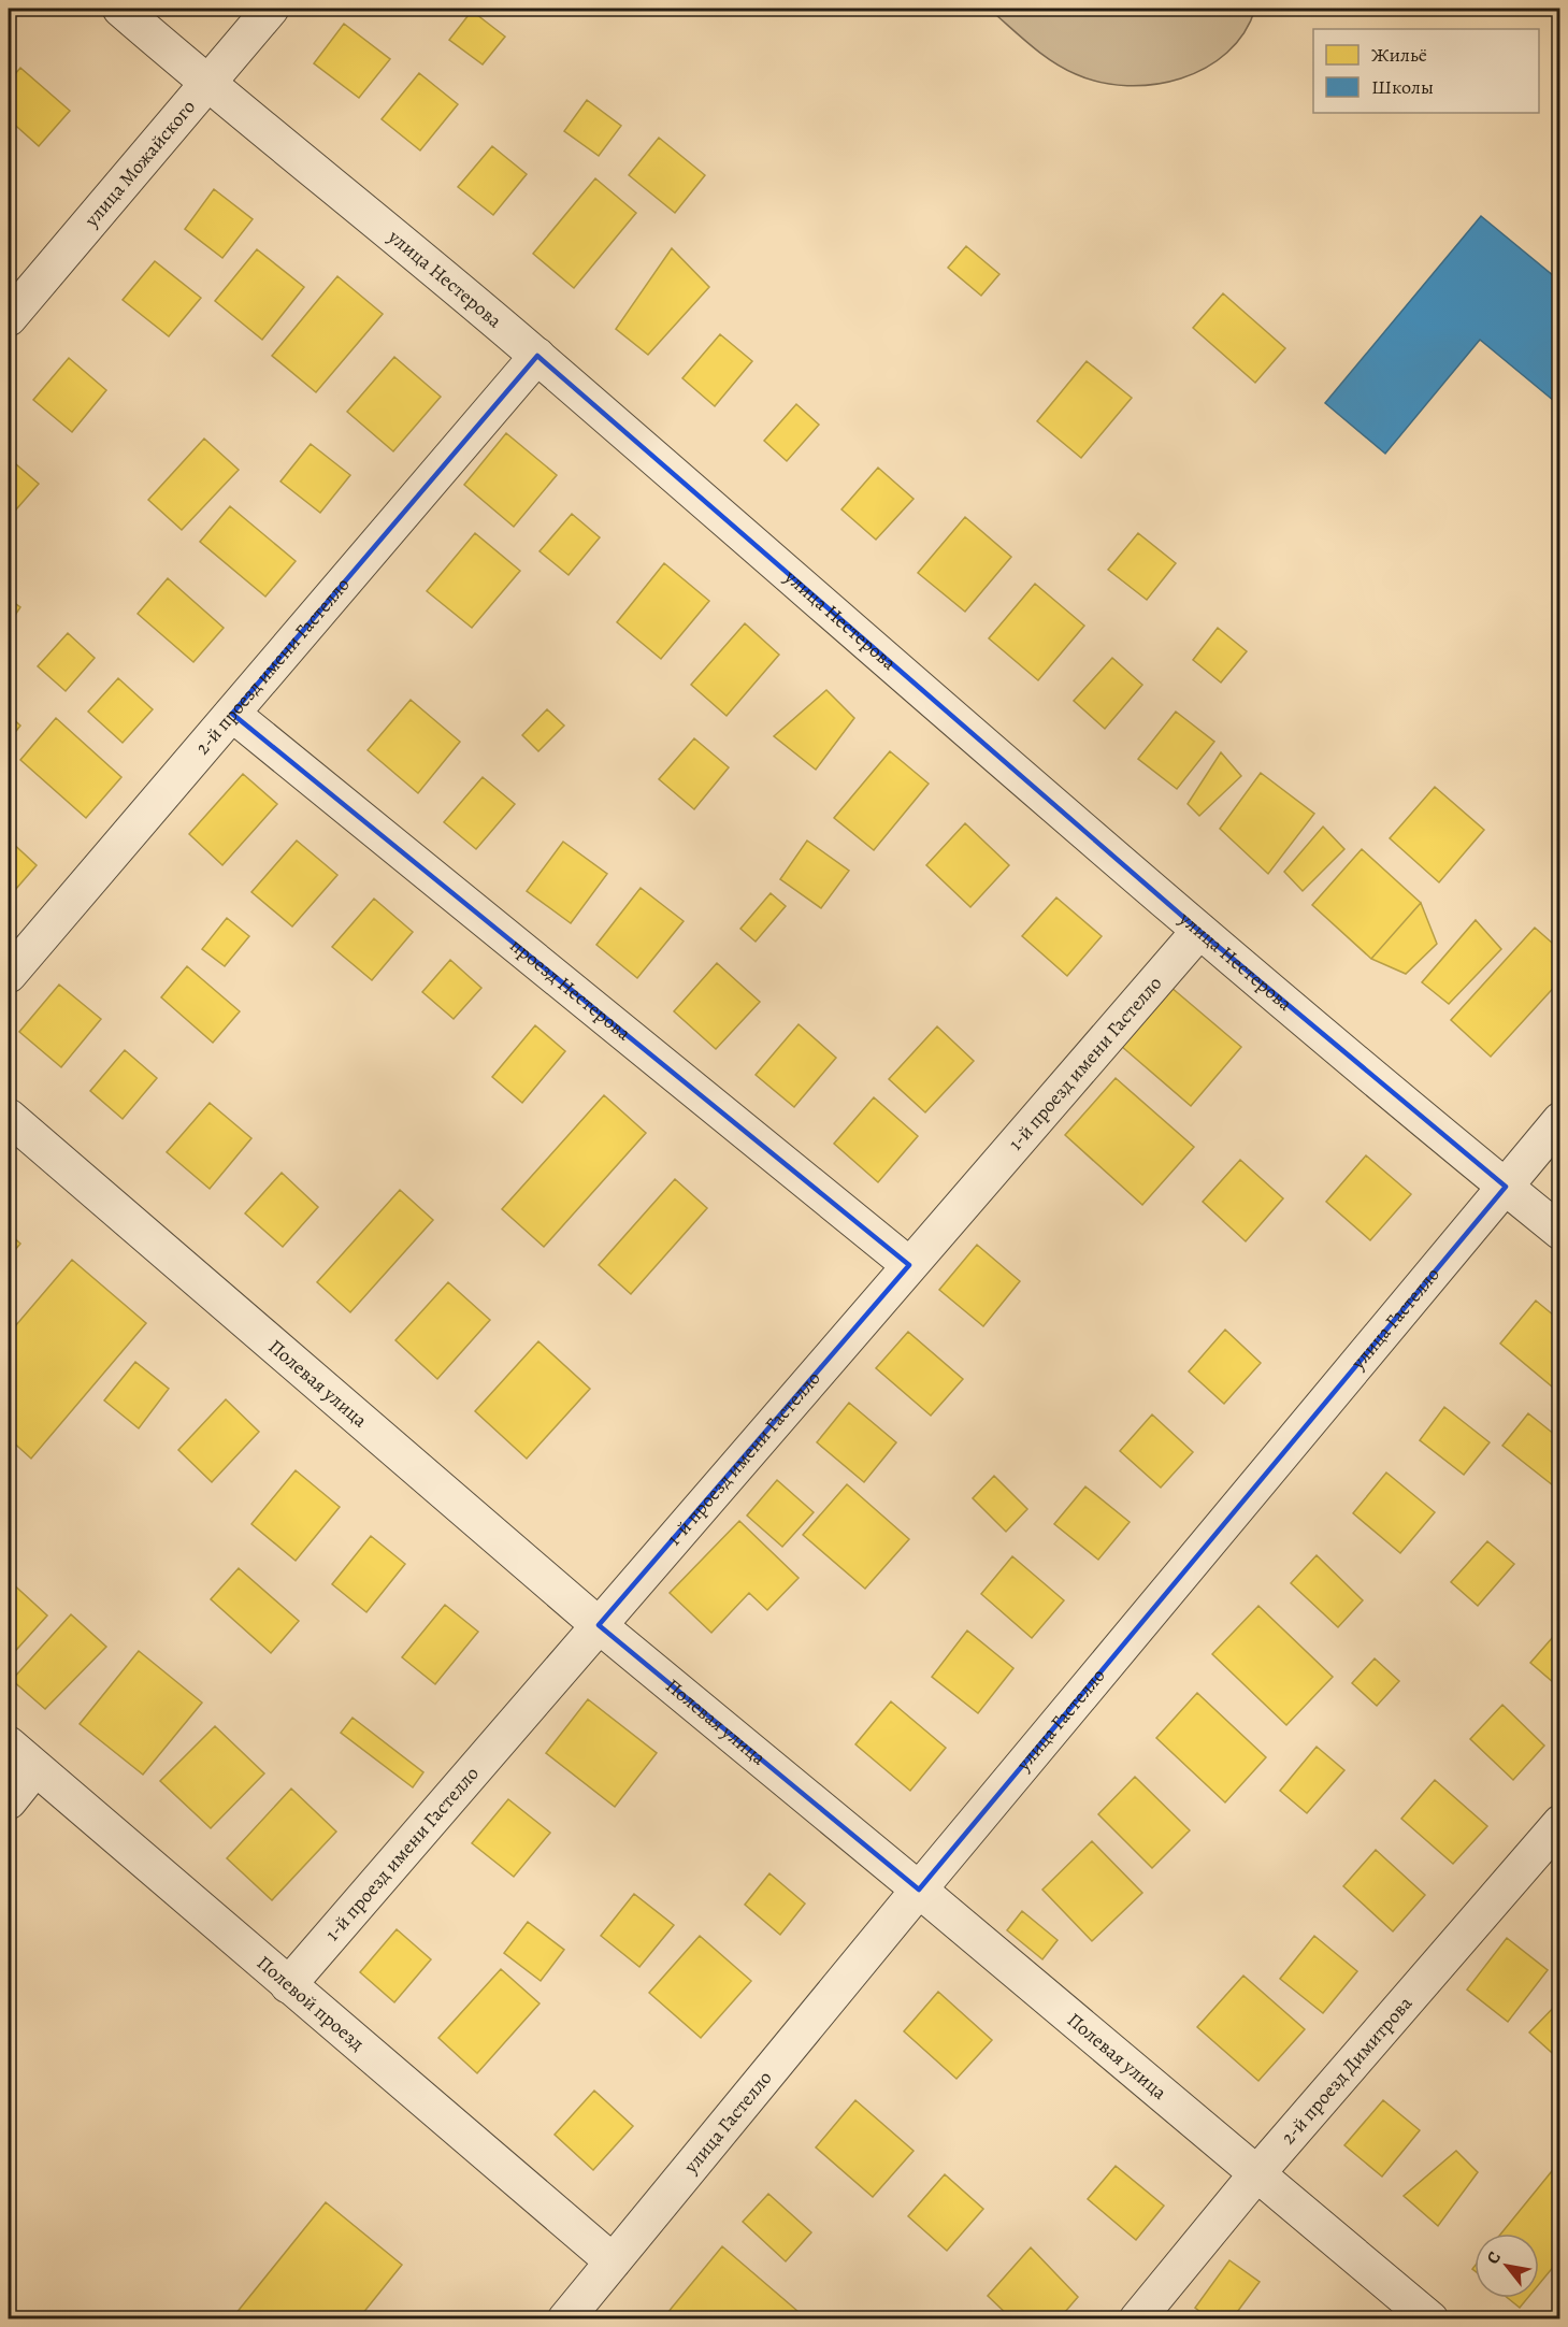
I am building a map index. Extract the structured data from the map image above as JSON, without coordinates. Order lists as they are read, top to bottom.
{
  "streets": {
    "street": [
      "улица Можайского",
      "улица Нестерова",
      "2-й проезд имени Гастелло",
      "проезд Нестерова",
      "1-й проезд имени Гастелло",
      "улица Гастелло",
      "Полевая улица",
      "Полевой проезд",
      "2-й проезд Димитрова"
    ]
  },
  "crossings": [
    ["улица Можайского", "улица Нестерова"],
    ["улица Нестерова", "2-й проезд имени Гастелло"],
    ["улица Нестерова", "1-й проезд имени Гастелло"],
    ["улица Нестерова", "улица Гастелло"],
    ["2-й проезд имени Гастелло", "проезд Нестерова"],
    ["проезд Нестерова", "1-й проезд имени Гастелло"],
    ["1-й проезд имени Гастелло", "Полевая улица"],
    ["1-й проезд имени Гастелло", "Полевой проезд"],
    ["улица Гастелло", "Полевая улица"],
    ["улица Гастелло", "Полевой проезд"],
    ["Полевая улица", "2-й проезд Димитрова"]
  ],
  "legend": ["Жильё", "Школы"],
  "north": "top left"
}
